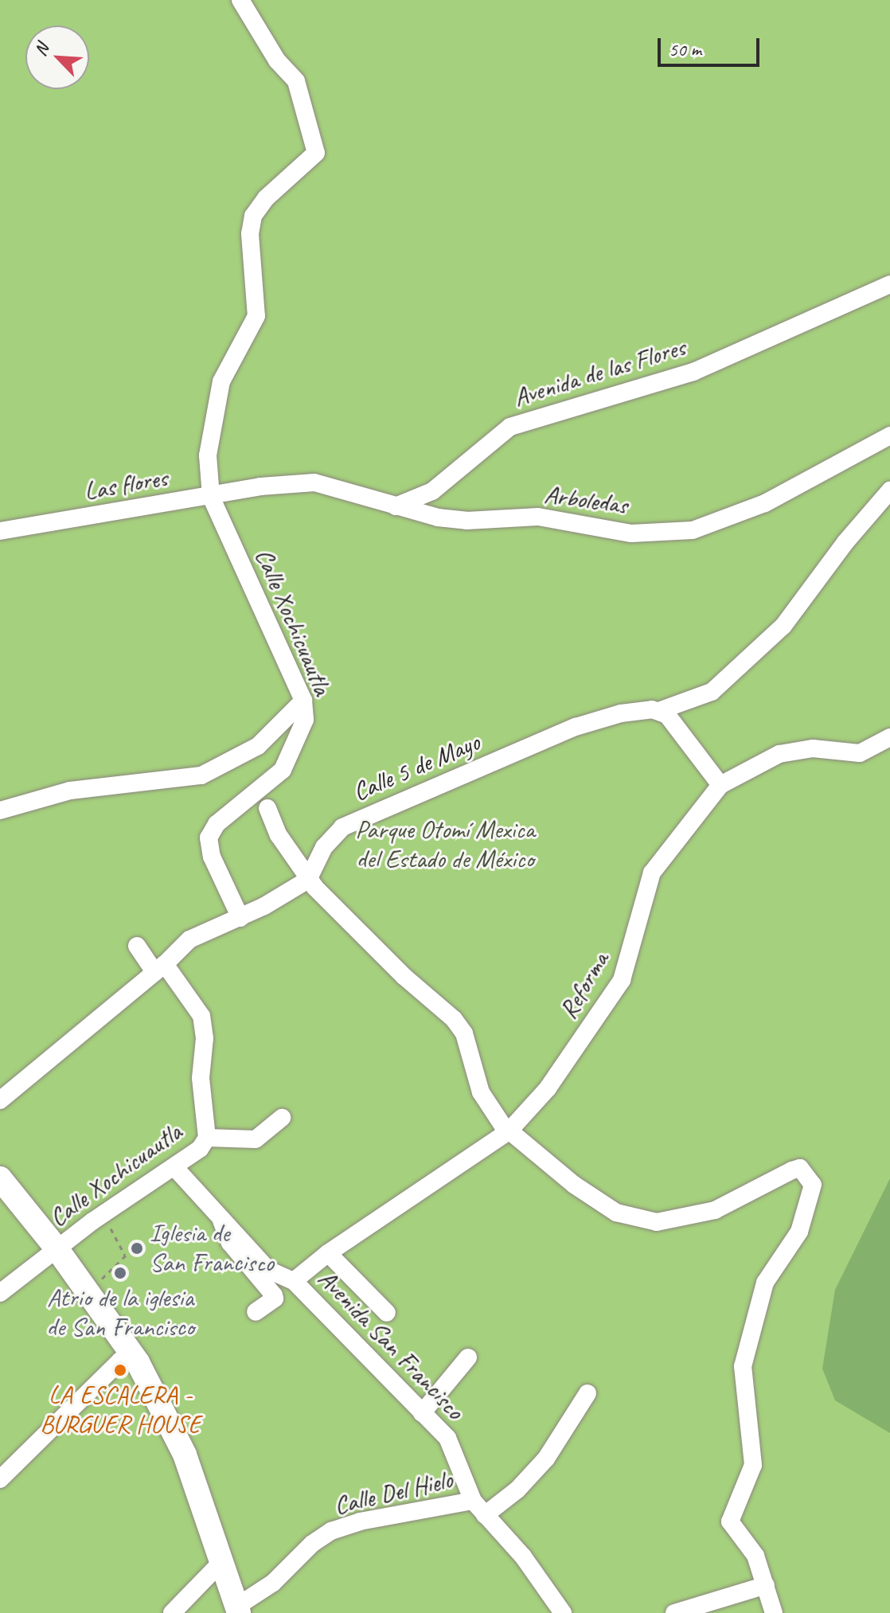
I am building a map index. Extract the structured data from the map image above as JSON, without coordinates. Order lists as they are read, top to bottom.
{
  "streets": {
    "street": [
      "Avenida de las Flores",
      "Las flores",
      "Arboledas",
      "Calle Xochicuautla",
      "Calle 5 de Mayo",
      "Reforma",
      "Avenida San Francisco",
      "Calle Del Hielo"
    ]
  },
  "crossings": [
    ["Avenida de las Flores", "Las flores"],
    ["Avenida de las Flores", "Arboledas"],
    ["Las flores", "Arboledas"],
    ["Las flores", "Calle Xochicuautla"],
    ["Calle Xochicuautla", "Avenida San Francisco"],
    ["Reforma", "Avenida San Francisco"],
    ["Avenida San Francisco", "Calle Del Hielo"]
  ],
  "parks": ["Parque Otomí Mexica del Estado de México"],
  "places": ["Iglesia de San Francisco", "Atrio de la iglesia de San Francisco", "LA ESCALERA - BURGUER HOUSE"],
  "scale_bar": "50 m",
  "north": "top left"
}
